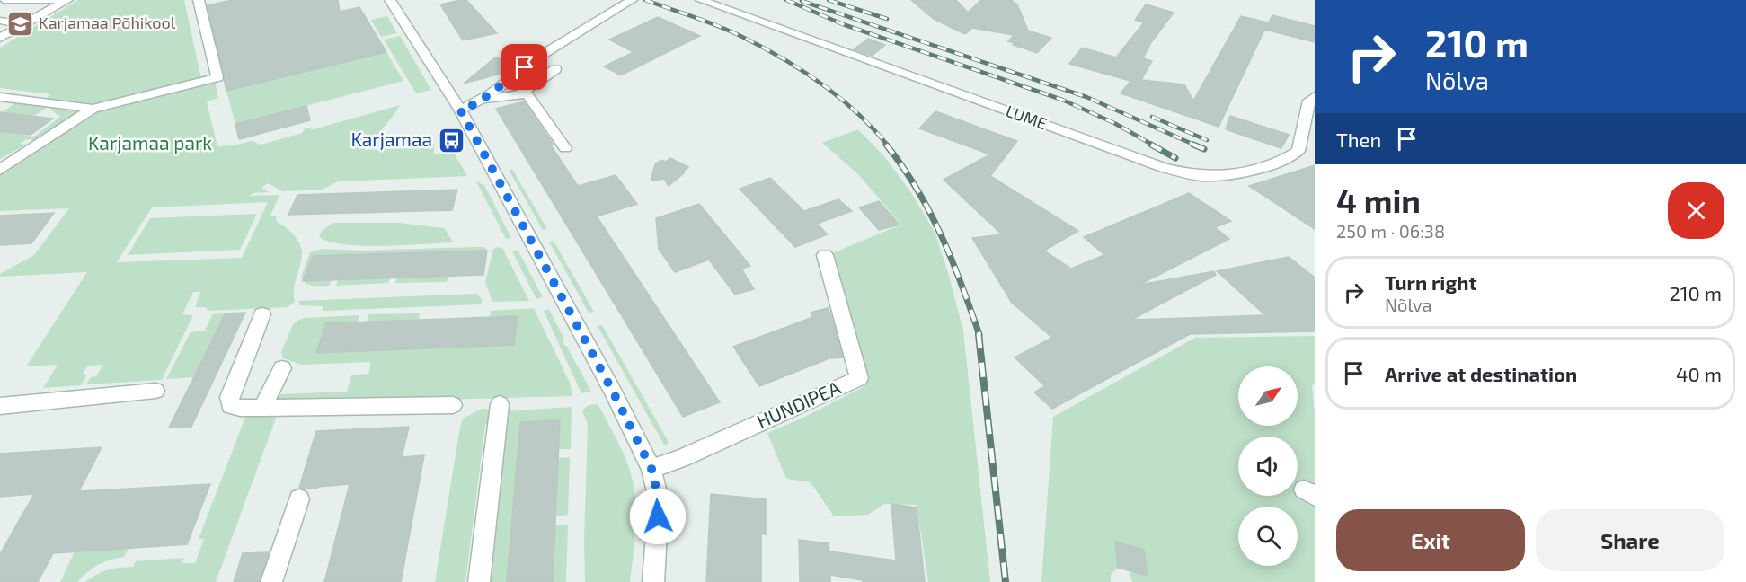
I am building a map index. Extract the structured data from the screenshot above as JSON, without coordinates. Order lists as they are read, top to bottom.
{
  "streets": {
    "street": ["LUME", "HUNDIPEA"]
  },
  "parks": ["Karjamaa park"],
  "places": {
    "school or university": ["Karjamaa Põhikool"],
    "bus stop": ["Karjamaa"]
  },
  "north": "top right",
  "page": {
    "turn": ["210 m", "Nõlva"],
    "then": "Then",
    "heading": ["4 min", "250 m · 06:38"],
    "list": [
      {
        "name": "Turn right",
        "note": "Nõlva",
        "value": "210 m"
      },
      {
        "name": "Arrive at destination",
        "value": "40 m"
      }
    ],
    "buttons": ["Exit", "Share"]
  }
}
